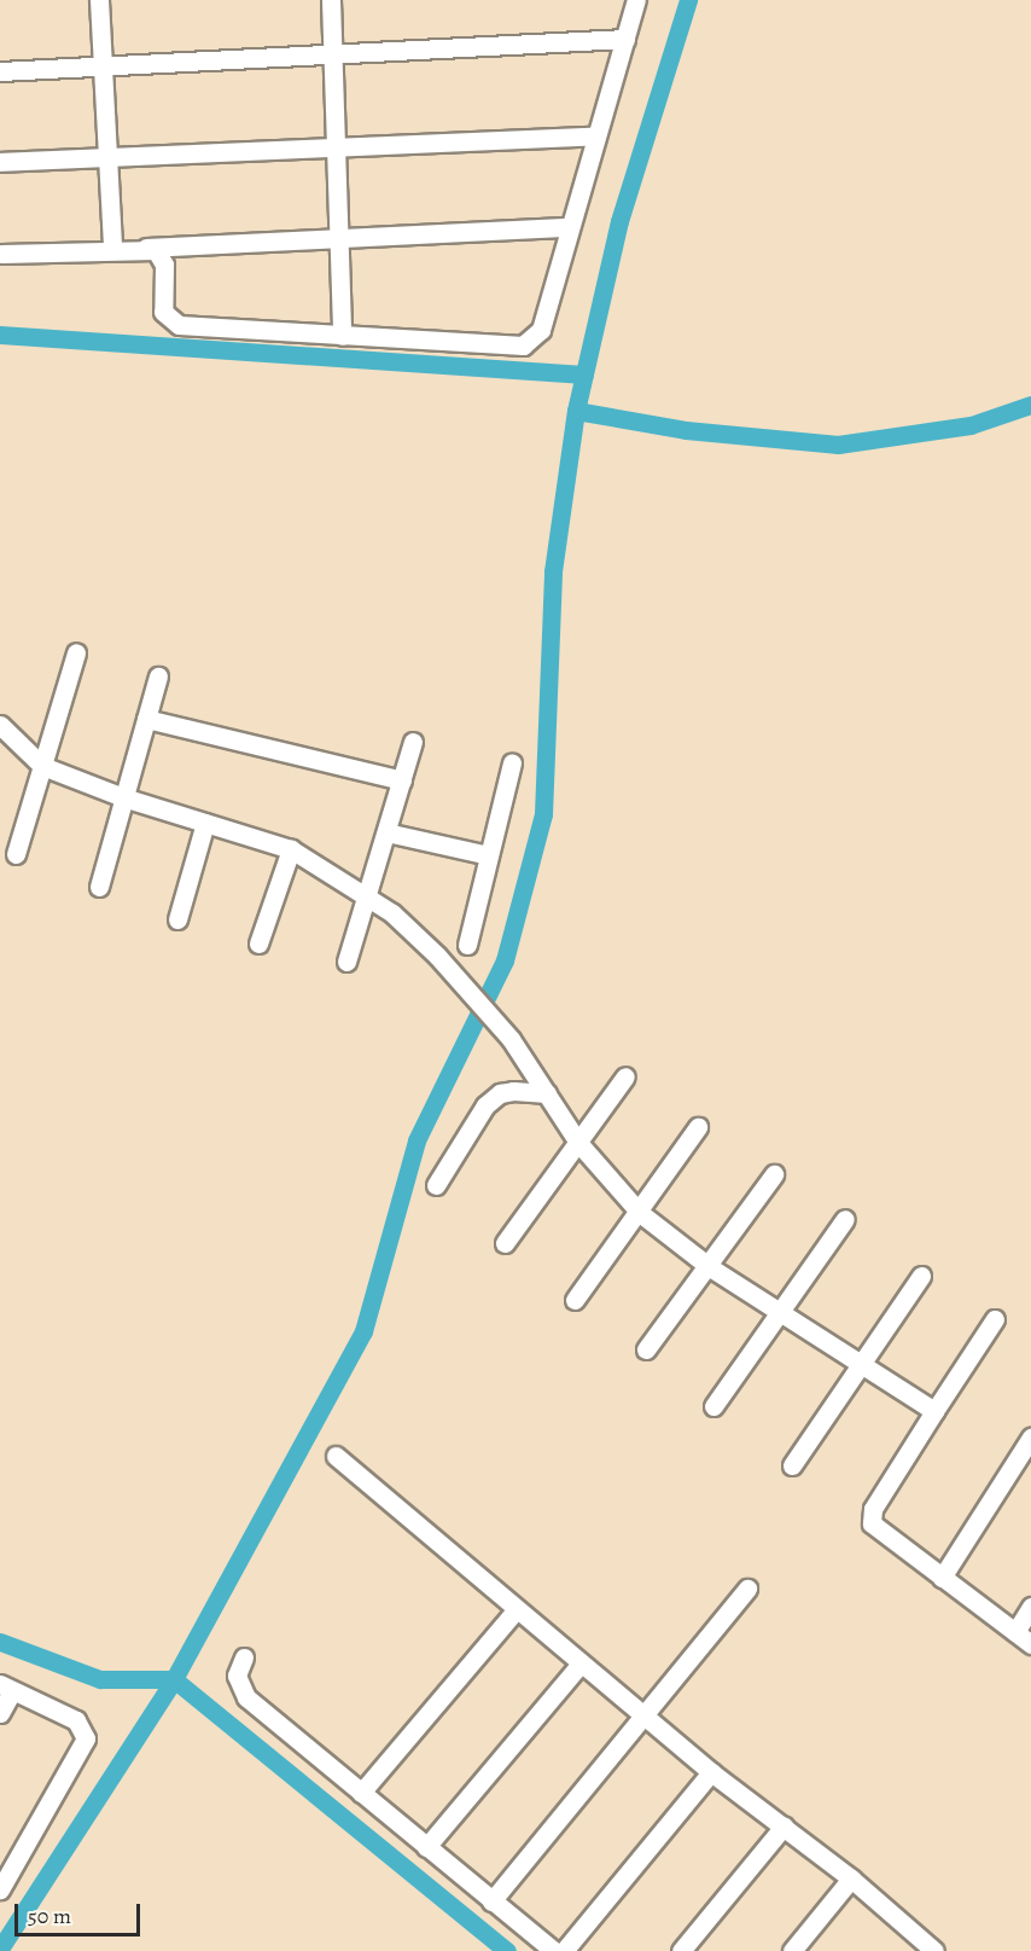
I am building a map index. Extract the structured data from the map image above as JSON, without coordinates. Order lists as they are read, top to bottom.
{
  "scale_bar": "50 m"
}
